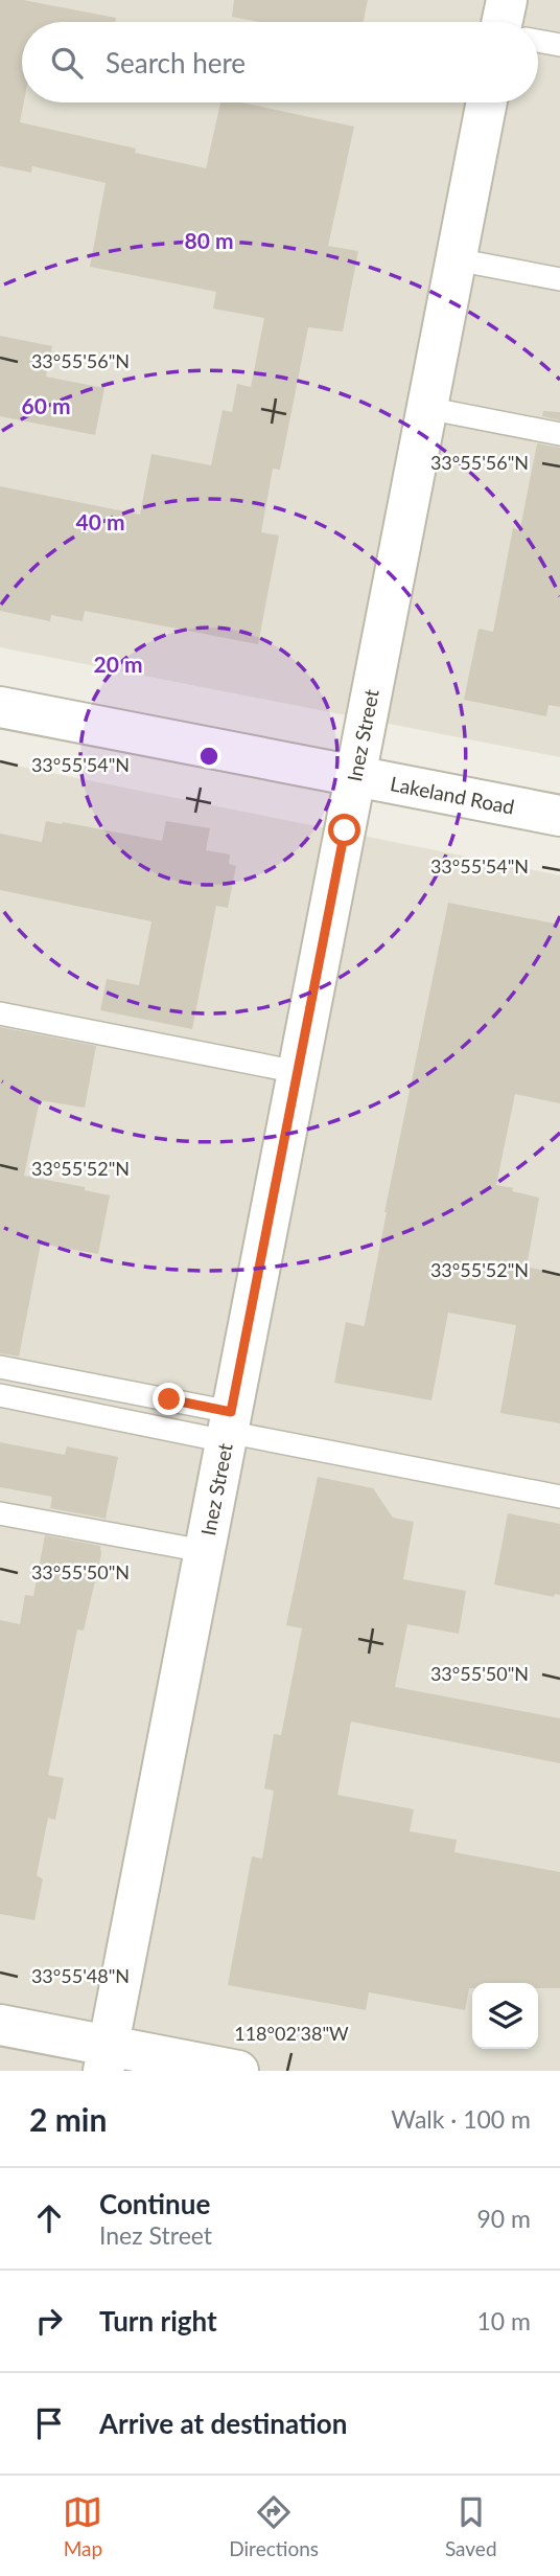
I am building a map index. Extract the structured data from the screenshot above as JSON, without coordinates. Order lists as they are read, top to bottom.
{
  "streets": {
    "street": ["Inez Street", "Lakeland Road"]
  },
  "crossings": [
    ["Inez Street", "Lakeland Road"]
  ],
  "page": {
    "search": "Search here",
    "heading": ["2 min", "Walk · 100 m"],
    "list": [
      ["Continue", "Inez Street", "90 m"],
      ["Turn right", "10 m"],
      "Arrive at destination"
    ],
    "nav": ["Map", "Directions", "Saved"]
  },
  "coordinates": [
    "33°55'56\"N",
    "33°55'54\"N",
    "33°55'52\"N",
    "33°55'50\"N",
    "33°55'48\"N",
    "118°02'38\"W"
  ],
  "rings": [
    "80 m",
    "60 m",
    "40 m",
    "20 m"
  ]
}
